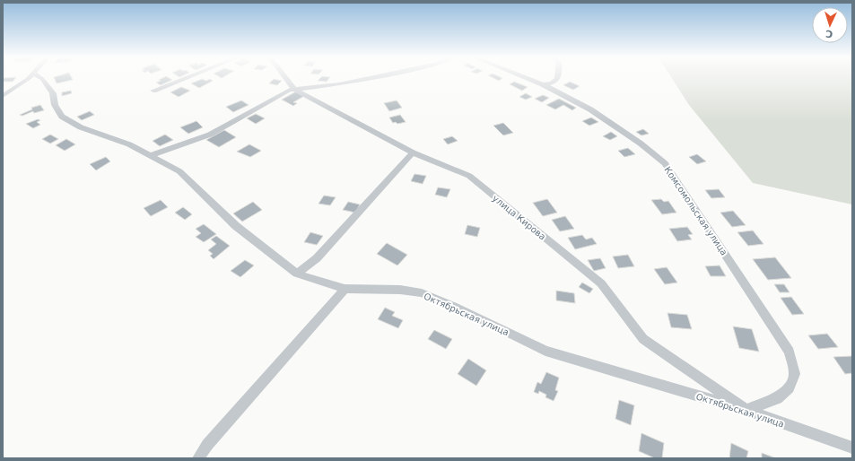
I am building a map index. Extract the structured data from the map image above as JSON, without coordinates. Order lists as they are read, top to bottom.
{
  "streets": {
    "street": ["Комсомольская улица", "улица Кирова", "Октябрьская улица"]
  },
  "crossings": [
    ["Комсомольская улица", "улица Кирова"],
    ["Комсомольская улица", "Октябрьская улица"],
    ["улица Кирова", "Октябрьская улица"]
  ],
  "north": "bottom"
}
